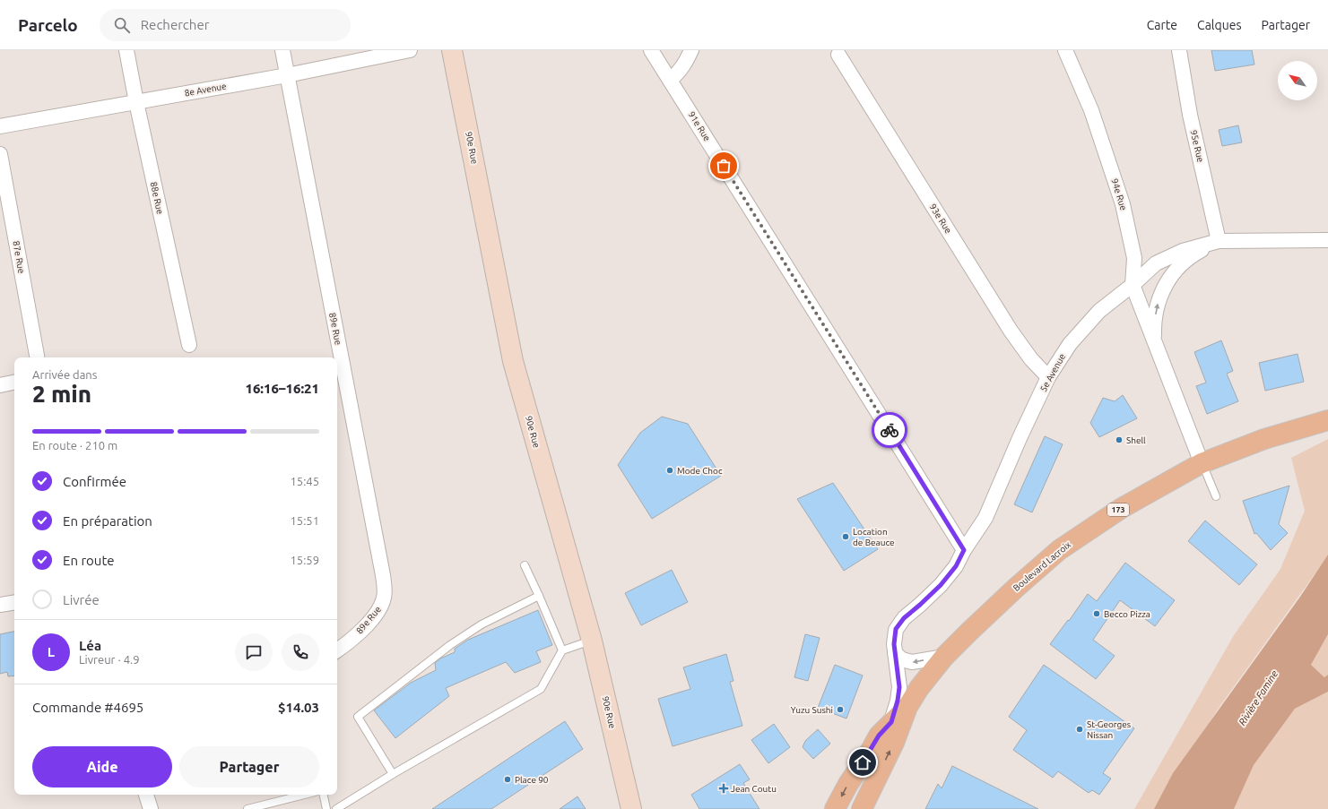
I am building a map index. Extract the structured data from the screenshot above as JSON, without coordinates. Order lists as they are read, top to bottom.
{
  "streets": {
    "main road": ["173", "Boulevard Lacroix"],
    "street": [
      "8e Avenue",
      "91e Rue",
      "95e Rue",
      "90e Rue",
      "94e Rue",
      "88e Rue",
      "93e Rue",
      "87e Rue",
      "89e Rue",
      "5e Avenue"
    ]
  },
  "crossings": [
    ["8e Avenue", "88e Rue"],
    ["8e Avenue", "89e Rue"],
    ["91e Rue", "5e Avenue"],
    ["95e Rue", "94e Rue"],
    ["95e Rue", "5e Avenue"],
    ["94e Rue", "5e Avenue"],
    ["94e Rue", "Boulevard Lacroix"],
    ["93e Rue", "5e Avenue"],
    ["5e Avenue", "Boulevard Lacroix"]
  ],
  "water": ["Rivière Famine"],
  "places": {
    "other": [
      "Shell",
      "Mode Choc",
      "Location de Beauce",
      "Becco Pizza",
      "Yuzu Sushi",
      "St-Georges Nissan",
      "Place 90"
    ],
    "health": ["Jean Coutu"]
  },
  "north": "top left",
  "page": {
    "header": "Parcelo",
    "search": "Rechercher",
    "nav": ["Carte", "Calques", "Partager"],
    "heading": ["2 min", "Arrivée dans", "16:16–16:21"],
    "panel": [
      "Léa",
      "Livreur · 4.9",
      "Commande #4695",
      "$14.03"
    ],
    "bar": "En route · 210 m",
    "list": [
      ["Confirmée", "15:45"],
      ["En préparation", "15:51"],
      ["En route", "15:59"],
      "Livrée"
    ],
    "round": "L",
    "buttons": ["Aide", "Partager"]
  }
}
